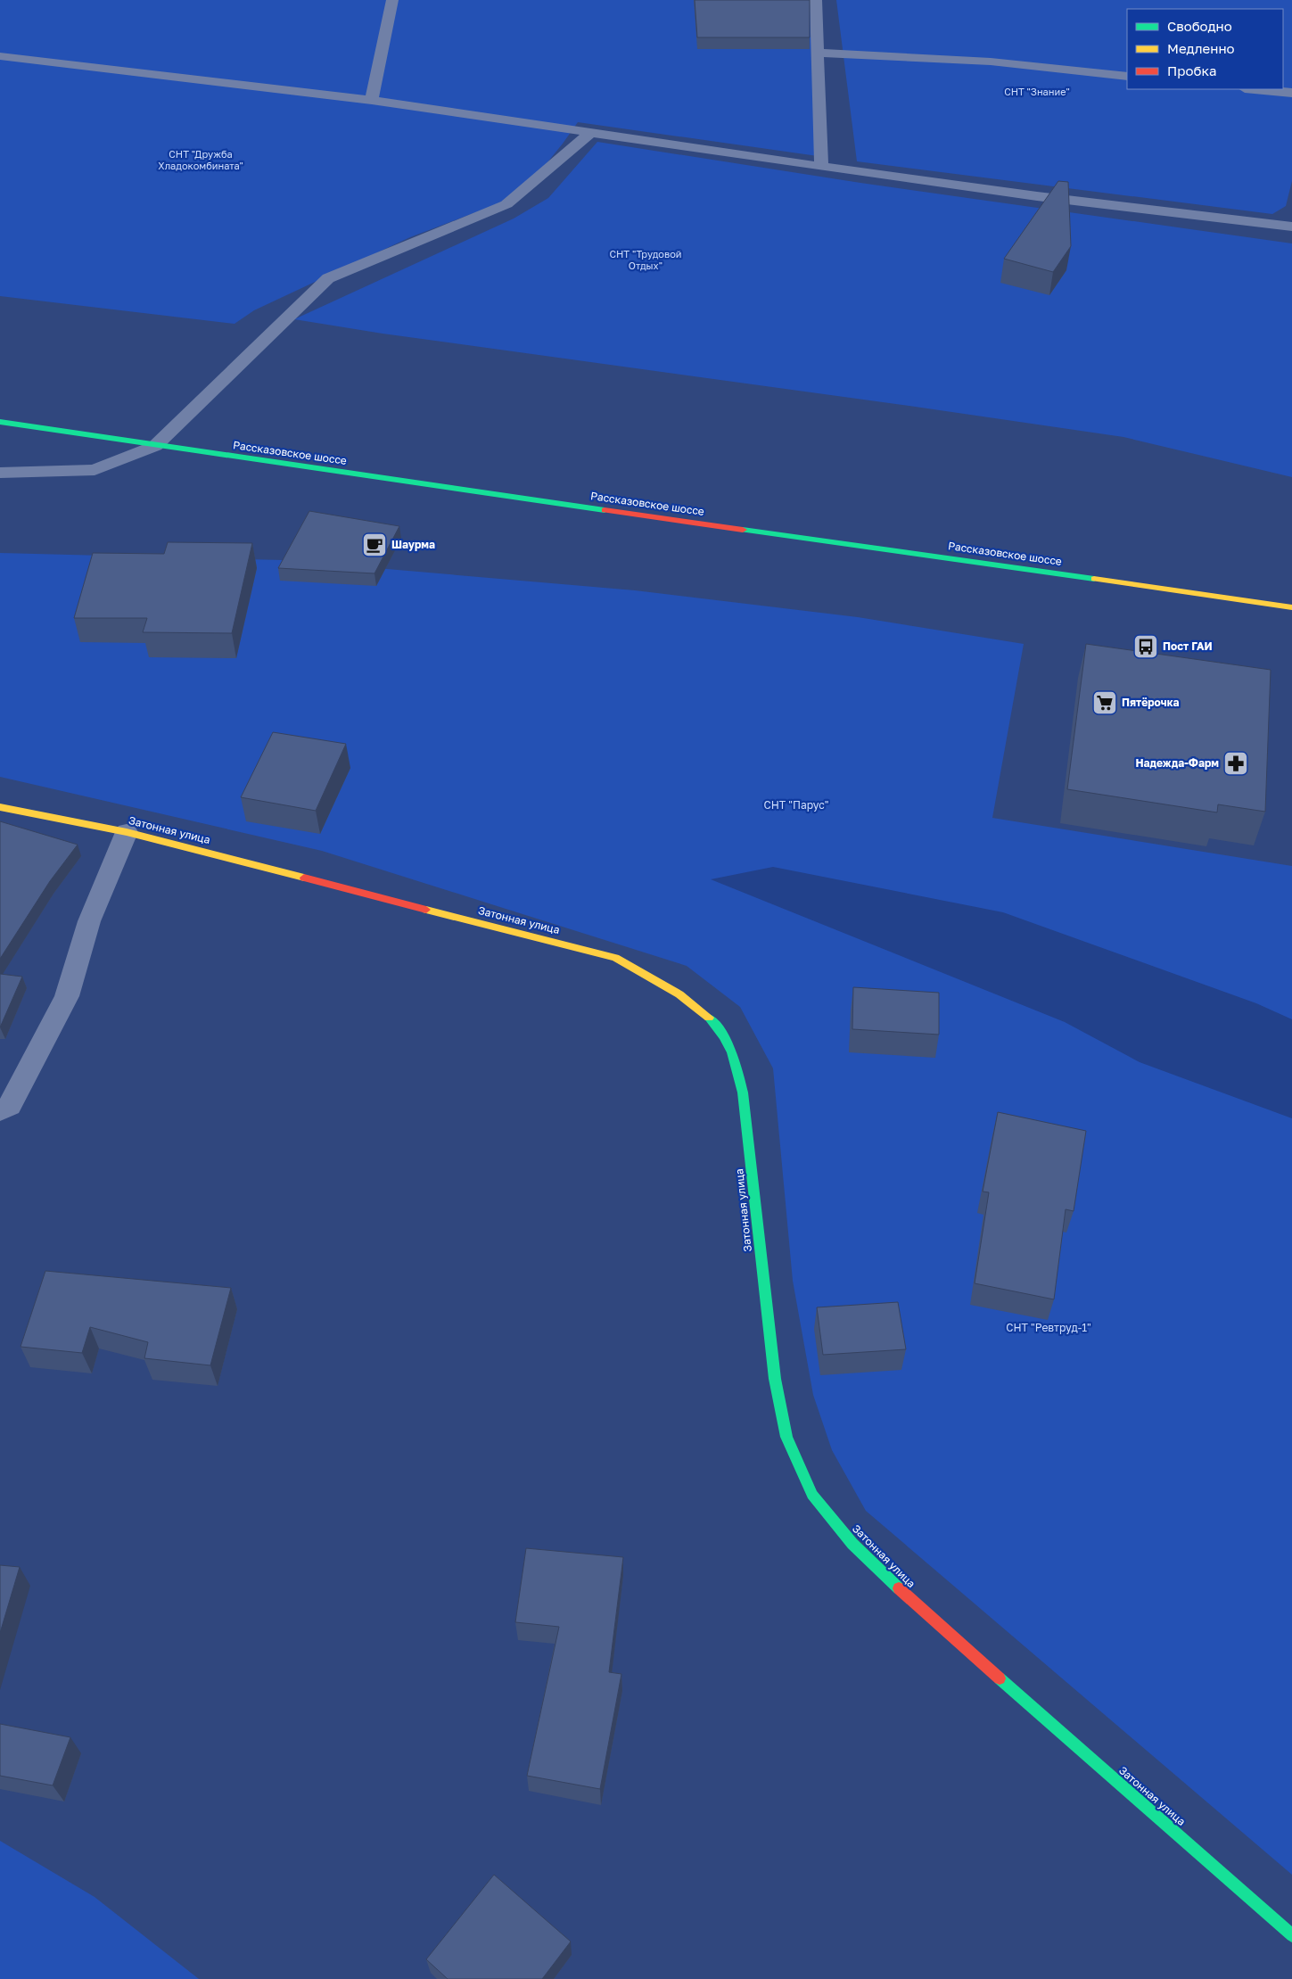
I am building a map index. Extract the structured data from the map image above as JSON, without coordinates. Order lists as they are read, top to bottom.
{
  "streets": {
    "street": ["Рассказовское шоссе", "Затонная улица"]
  },
  "parks": [
    "СНТ \"Знание\"",
    "СНТ \"Дружба Хладокомбината\"",
    "СНТ \"Трудовой Отдых\"",
    "СНТ \"Парус\"",
    "СНТ \"Ревтруд-1\""
  ],
  "places": {
    "cafe": ["Шаурма"],
    "bus stop": ["Пост ГАИ"],
    "supermarket": ["Пятёрочка"],
    "pharmacy": ["Надежда-Фарм"]
  },
  "legend": ["Свободно", "Медленно", "Пробка"]
}
